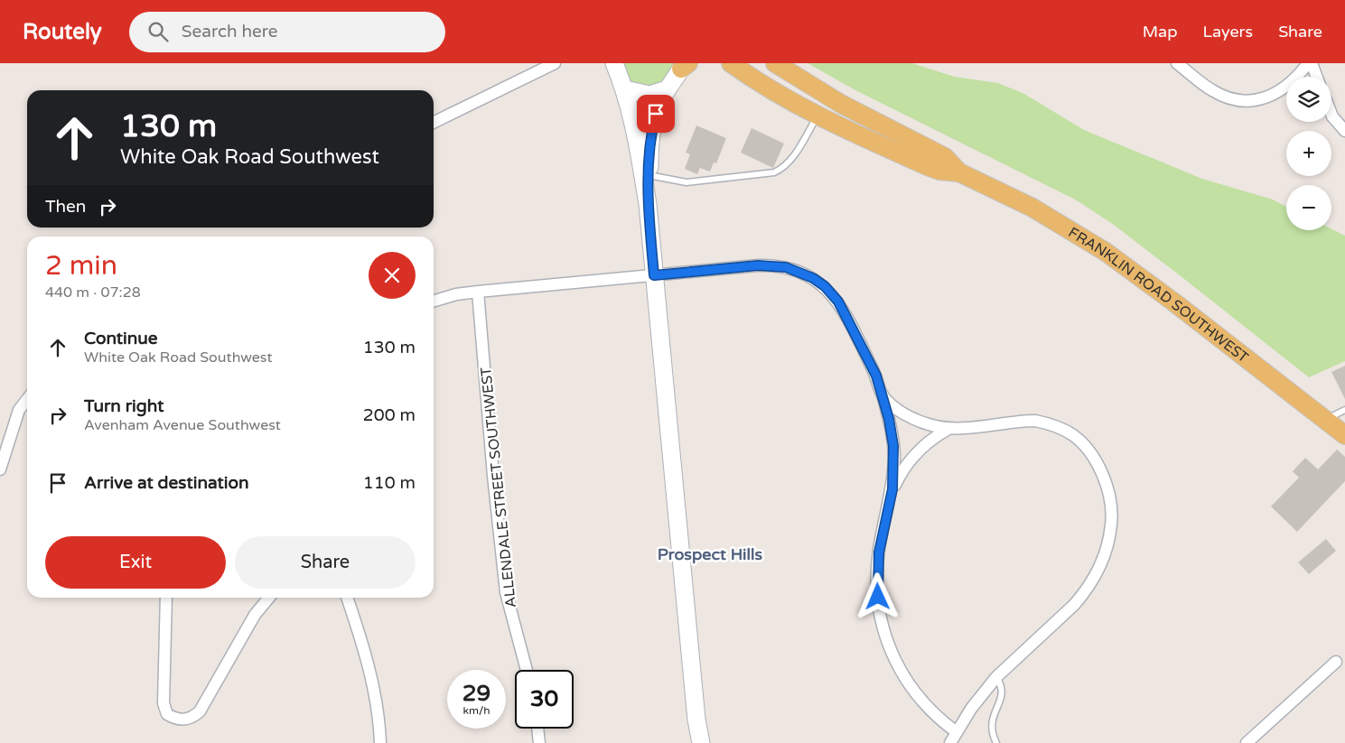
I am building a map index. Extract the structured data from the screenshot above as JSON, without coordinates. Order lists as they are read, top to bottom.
{
  "streets": {
    "main road": ["FRANKLIN ROAD SOUTHWEST"],
    "street": ["ALLENDALE STREET SOUTHWEST"]
  },
  "districts": ["Prospect Hills"],
  "page": {
    "header": "Routely",
    "search": "Search here",
    "nav": ["Map", "Layers", "Share"],
    "map_buttons": ["+", "−"],
    "turn": ["130 m", "White Oak Road Southwest"],
    "then": "Then",
    "heading": ["2 min", "440 m · 07:28"],
    "list": [
      {
        "name": "Continue",
        "note": "White Oak Road Southwest",
        "value": "130 m"
      },
      {
        "name": "Turn right",
        "note": "Avenham Avenue Southwest",
        "value": "200 m"
      },
      {
        "name": "Arrive at destination",
        "value": "110 m"
      }
    ],
    "buttons": ["Exit", "Share"],
    "speed": "29 km/h",
    "limit": "30"
  }
}
